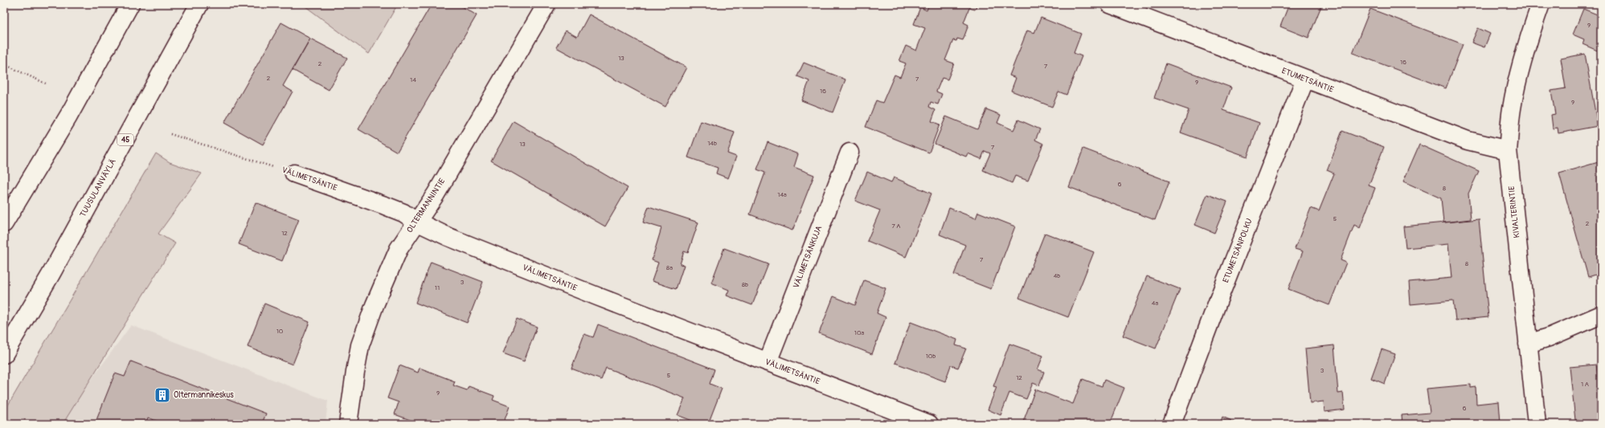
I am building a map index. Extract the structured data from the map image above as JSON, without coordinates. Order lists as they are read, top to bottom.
{
  "streets": {
    "main road": [
      "ETUMETSÄNTIE",
      "45",
      "VÄLIMETSÄNTIE",
      "TUUSULANVÄYLÄ",
      "OLTERMANNINTIE",
      "KIVALTERINTIE",
      "ETUMETSÄNPOLKU",
      "VÄLIMETSÄNKUJA"
    ]
  },
  "crossings": [
    ["ETUMETSÄNTIE", "KIVALTERINTIE"],
    ["ETUMETSÄNTIE", "ETUMETSÄNPOLKU"],
    ["VÄLIMETSÄNTIE", "OLTERMANNINTIE"],
    ["VÄLIMETSÄNTIE", "VÄLIMETSÄNKUJA"]
  ],
  "places": {
    "building": ["Oltermannikeskus"]
  },
  "house_numbers": [
    "9",
    "13",
    "16",
    "2",
    "7",
    "2",
    "7",
    "14",
    "9",
    "16",
    "9",
    "14b",
    "13",
    "7",
    "6",
    "8",
    "14a",
    "5",
    "2",
    "7 A",
    "12",
    "7",
    "8",
    "8a",
    "4b",
    "3",
    "8b",
    "11",
    "4a",
    "10",
    "10a",
    "10b",
    "3",
    "5",
    "12",
    "1 A",
    "9",
    "6"
  ]
}
